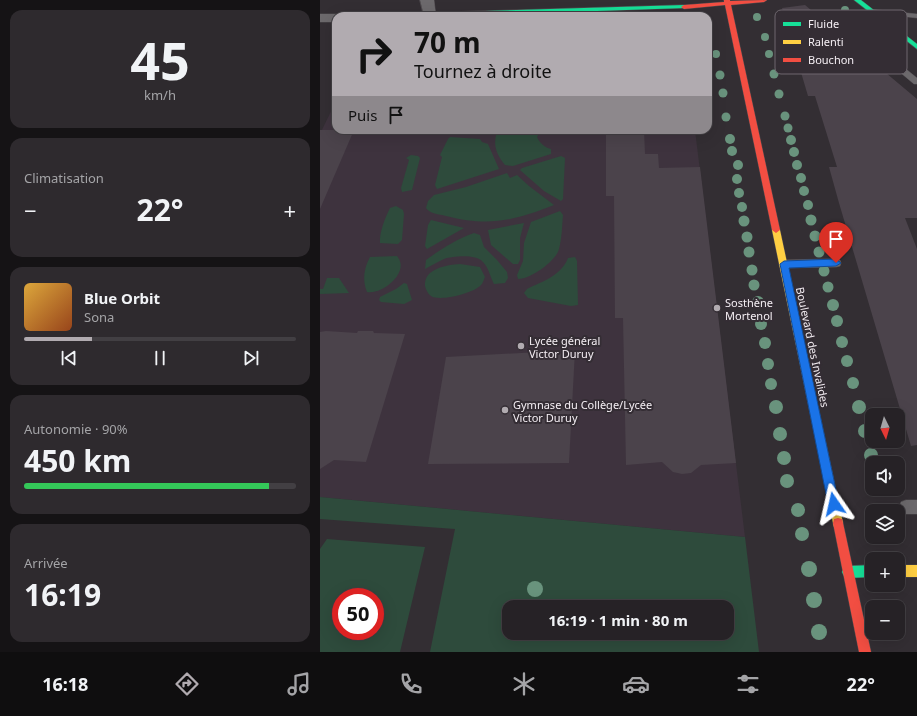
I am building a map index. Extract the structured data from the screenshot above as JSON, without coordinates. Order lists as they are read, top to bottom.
{
  "streets": {
    "main road": ["Boulevard des Invalides"]
  },
  "places": ["Sosthène Mortenol", "Lycée général Victor Duruy", "Gymnase du Collège/Lycée Victor Duruy"],
  "legend": ["Fluide", "Ralenti", "Bouchon"],
  "north": "bottom",
  "page": {
    "tile": [
      ["45", "km/h"],
      "Climatisation",
      ["Autonomie · 90%", "450 km"],
      ["Arrivée", "16:19"]
    ],
    "turn": ["70 m", "Tournez à droite"],
    "then": "Puis",
    "heat": ["−", "22°", "+"],
    "song": ["Blue Orbit", "Sona"],
    "map_buttons": ["+", "−"],
    "limit": "50",
    "trip": "16:19 · 1 min · 80 m",
    "tabs": ["16:18", "22°"]
  }
}
